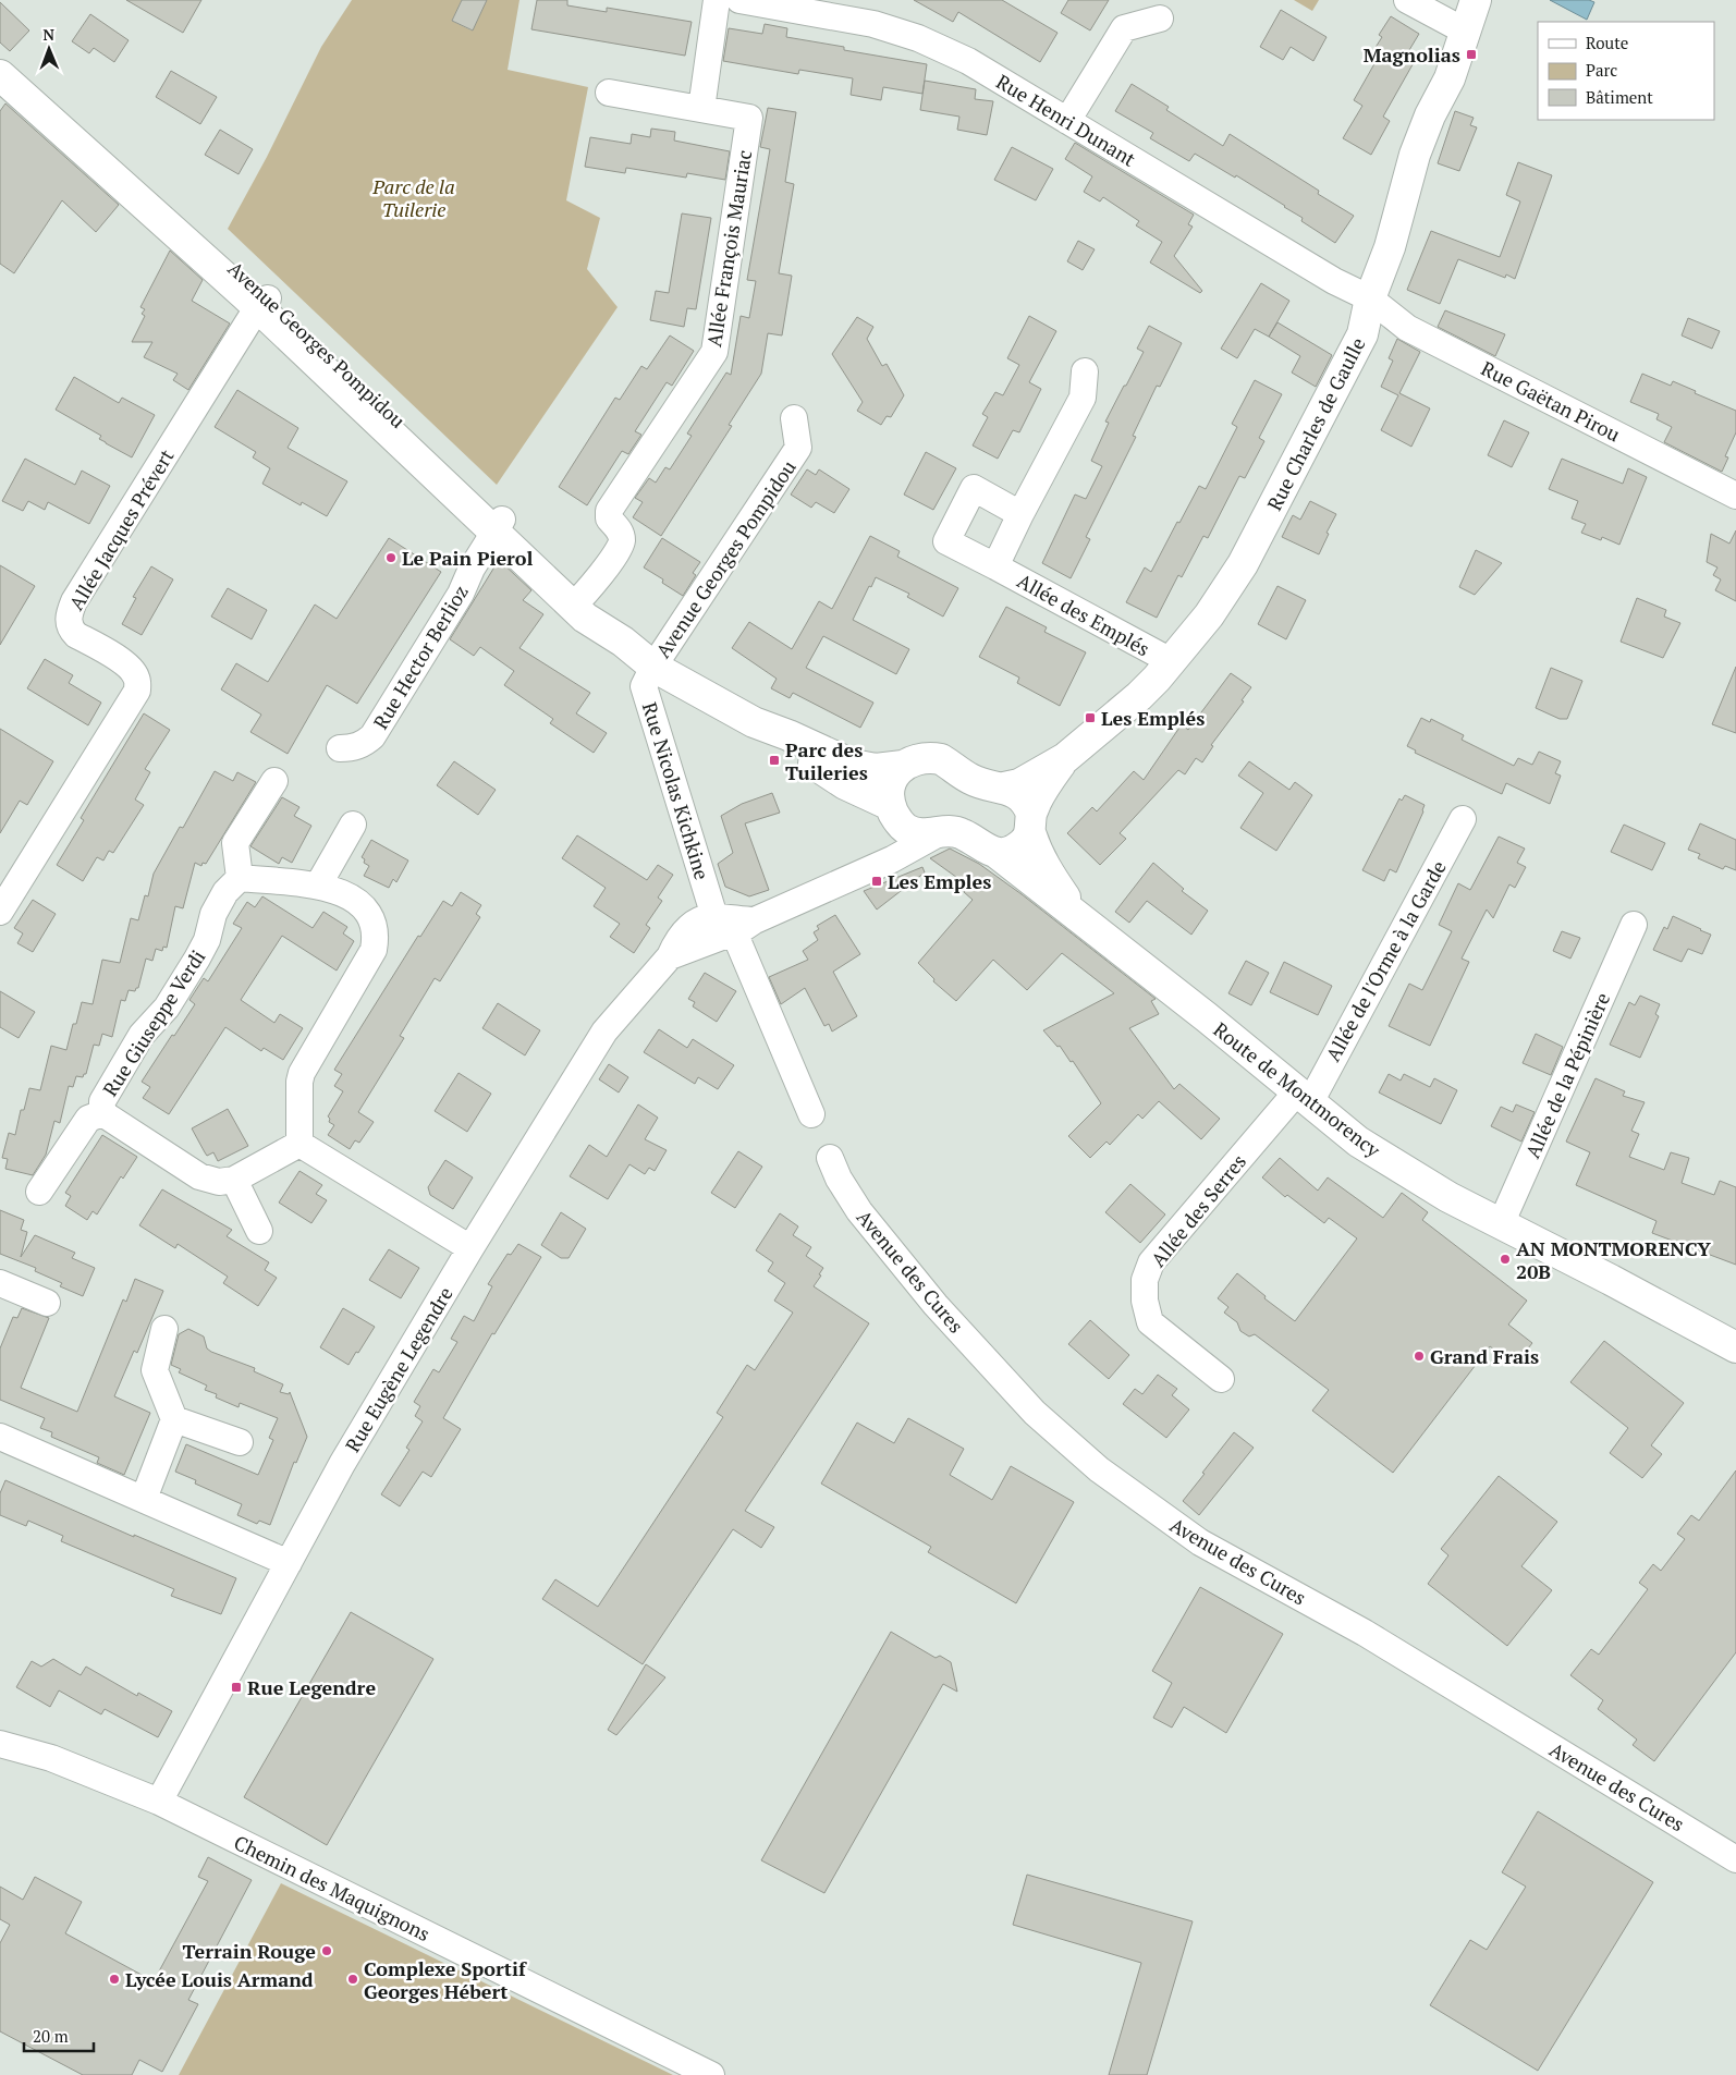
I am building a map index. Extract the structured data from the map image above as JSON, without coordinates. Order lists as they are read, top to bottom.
{
  "streets": {
    "main road": ["Avenue Georges Pompidou", "Rue Charles de Gaulle", "Route de Montmorency"],
    "street": [
      "Rue Henri Dunant",
      "Allée François Mauriac",
      "Rue Gaëtan Pirou",
      "Allée Jacques Prévert",
      "Allée des Emplés",
      "Rue Hector Berlioz",
      "Rue Nicolas Kichkine",
      "Allée de l'Orme à la Garde",
      "Rue Giuseppe Verdi",
      "Allée de la Pépinière",
      "Allée des Serres",
      "Avenue des Cures",
      "Rue Eugène Legendre",
      "Chemin des Maquignons"
    ]
  },
  "crossings": [
    ["Rue Henri Dunant", "Rue Gaëtan Pirou"],
    ["Rue Henri Dunant", "Rue Charles de Gaulle"],
    ["Allée François Mauriac", "Avenue Georges Pompidou"],
    ["Avenue Georges Pompidou", "Allée Jacques Prévert"],
    ["Avenue Georges Pompidou", "Rue Hector Berlioz"],
    ["Avenue Georges Pompidou", "Rue Nicolas Kichkine"],
    ["Avenue Georges Pompidou", "Route de Montmorency"],
    ["Avenue Georges Pompidou", "Rue Eugène Legendre"],
    ["Rue Gaëtan Pirou", "Rue Charles de Gaulle"],
    ["Rue Charles de Gaulle", "Allée des Emplés"],
    ["Rue Nicolas Kichkine", "Rue Eugène Legendre"],
    ["Allée de l'Orme à la Garde", "Route de Montmorency"],
    ["Allée de l'Orme à la Garde", "Allée des Serres"],
    ["Allée de la Pépinière", "Route de Montmorency"],
    ["Route de Montmorency", "Allée des Serres"],
    ["Route de Montmorency", "Rue Eugène Legendre"],
    ["Rue Eugène Legendre", "Chemin des Maquignons"]
  ],
  "parks": ["Parc de la Tuilerie"],
  "places": {
    "transit": [
      "Magnolias",
      "Les Emplés",
      "Parc des Tuileries",
      "Les Emples",
      "Rue Legendre"
    ],
    "other": [
      "Le Pain Pierol",
      "AN MONTMORENCY 20B",
      "Grand Frais",
      "Terrain Rouge",
      "Lycée Louis Armand",
      "Complexe Sportif Georges Hébert"
    ]
  },
  "legend": ["Route", "Parc", "Bâtiment"],
  "scale_bar": "20 m",
  "north": "top"
}
